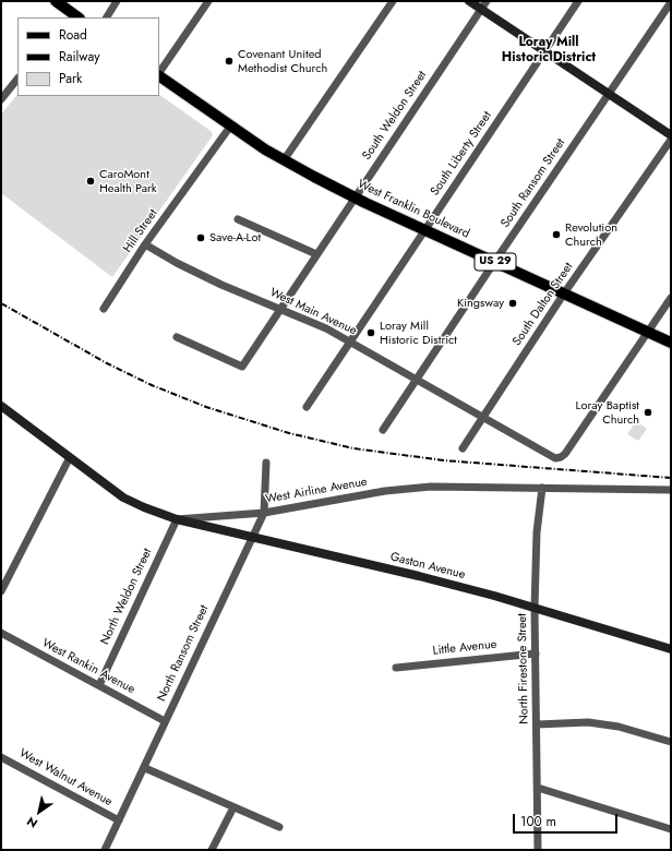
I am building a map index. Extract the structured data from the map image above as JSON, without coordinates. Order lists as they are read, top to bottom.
{
  "streets": {
    "main road": [
      "West Franklin Boulevard",
      "US 29",
      "West Airline Avenue",
      "Gaston Avenue"
    ],
    "street": [
      "South Weldon Street",
      "South Liberty Street",
      "South Ransom Street",
      "Hill Street",
      "South Dalton Street",
      "West Main Avenue",
      "North Weldon Street",
      "Little Avenue",
      "North Ransom Street",
      "West Rankin Avenue",
      "North Firestone Street",
      "West Walnut Avenue"
    ]
  },
  "crossings": [
    ["South Weldon Street", "West Franklin Boulevard"],
    ["South Weldon Street", "West Main Avenue"],
    ["South Liberty Street", "West Franklin Boulevard"],
    ["South Liberty Street", "West Main Avenue"],
    ["South Ransom Street", "West Franklin Boulevard"],
    ["South Ransom Street", "West Main Avenue"],
    ["West Franklin Boulevard", "Hill Street"],
    ["West Franklin Boulevard", "South Dalton Street"],
    ["West Franklin Boulevard", "West Main Avenue"],
    ["Hill Street", "West Main Avenue"],
    ["South Dalton Street", "West Main Avenue"],
    ["West Airline Avenue", "Gaston Avenue"],
    ["West Airline Avenue", "North Weldon Street"],
    ["West Airline Avenue", "North Ransom Street"],
    ["West Airline Avenue", "North Firestone Street"],
    ["Gaston Avenue", "North Weldon Street"],
    ["Gaston Avenue", "North Ransom Street"],
    ["Gaston Avenue", "North Firestone Street"],
    ["North Weldon Street", "West Rankin Avenue"],
    ["Little Avenue", "North Firestone Street"],
    ["North Ransom Street", "West Rankin Avenue"],
    ["North Ransom Street", "West Walnut Avenue"]
  ],
  "districts": ["Loray Mill Historic District"],
  "places": [
    "Covenant United Methodist Church",
    "CaroMont Health Park",
    "Revolution Church",
    "Save-A-Lot",
    "Kingsway",
    "Loray Mill Historic District",
    "Loray Baptist Church"
  ],
  "legend": ["Road", "Railway", "Park"],
  "scale_bar": "100 m",
  "north": "bottom left"
}
